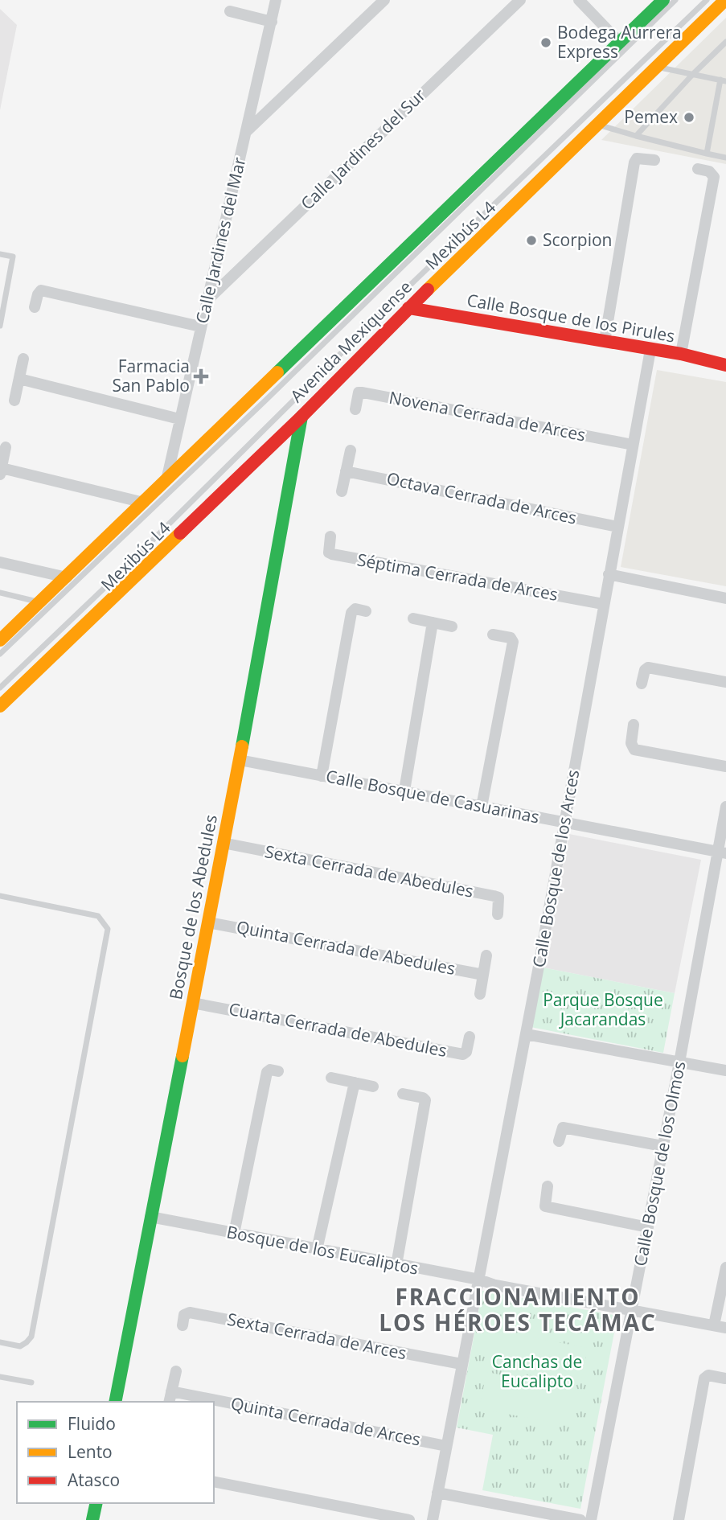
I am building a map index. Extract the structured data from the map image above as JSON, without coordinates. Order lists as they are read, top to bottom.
{
  "streets": {
    "main road": ["Calle Bosque de los Pirules", "Avenida Mexiquense", "Bosque de los Abedules"],
    "street": [
      "Calle Jardines del Sur",
      "Calle Jardines del Mar",
      "Novena Cerrada de Arces",
      "Octava Cerrada de Arces",
      "Séptima Cerrada de Arces",
      "Calle Bosque de Casuarinas",
      "Calle Bosque de los Arces",
      "Sexta Cerrada de Abedules",
      "Quinta Cerrada de Abedules",
      "Cuarta Cerrada de Abedules",
      "Calle Bosque de los Olmos",
      "Bosque de los Eucaliptos",
      "Sexta Cerrada de Arces",
      "Quinta Cerrada de Arces"
    ],
    "lane": ["Mexibús L4"]
  },
  "crossings": [
    ["Calle Jardines del Sur", "Calle Jardines del Mar"],
    ["Calle Jardines del Mar", "Avenida Mexiquense"],
    ["Calle Bosque de los Pirules", "Avenida Mexiquense"],
    ["Calle Bosque de los Pirules", "Calle Bosque de los Arces"],
    ["Avenida Mexiquense", "Bosque de los Abedules"],
    ["Novena Cerrada de Arces", "Calle Bosque de los Arces"],
    ["Octava Cerrada de Arces", "Calle Bosque de los Arces"],
    ["Séptima Cerrada de Arces", "Calle Bosque de los Arces"],
    ["Calle Bosque de Casuarinas", "Calle Bosque de los Arces"],
    ["Calle Bosque de Casuarinas", "Bosque de los Abedules"],
    ["Calle Bosque de Casuarinas", "Calle Bosque de los Olmos"],
    ["Calle Bosque de los Arces", "Bosque de los Eucaliptos"],
    ["Calle Bosque de los Arces", "Sexta Cerrada de Arces"],
    ["Calle Bosque de los Arces", "Quinta Cerrada de Arces"],
    ["Sexta Cerrada de Abedules", "Bosque de los Abedules"],
    ["Bosque de los Abedules", "Quinta Cerrada de Abedules"],
    ["Bosque de los Abedules", "Cuarta Cerrada de Abedules"],
    ["Bosque de los Abedules", "Bosque de los Eucaliptos"],
    ["Calle Bosque de los Olmos", "Bosque de los Eucaliptos"]
  ],
  "districts": ["FRACCIONAMIENTO LOS HÉROES TECÁMAC"],
  "parks": ["Parque Bosque Jacarandas", "Canchas de Eucalipto"],
  "places": {
    "other": ["Bodega Aurrera Express", "Pemex", "Scorpion"],
    "health": ["Farmacia San Pablo"]
  },
  "legend": ["Fluido", "Lento", "Atasco"]
}
